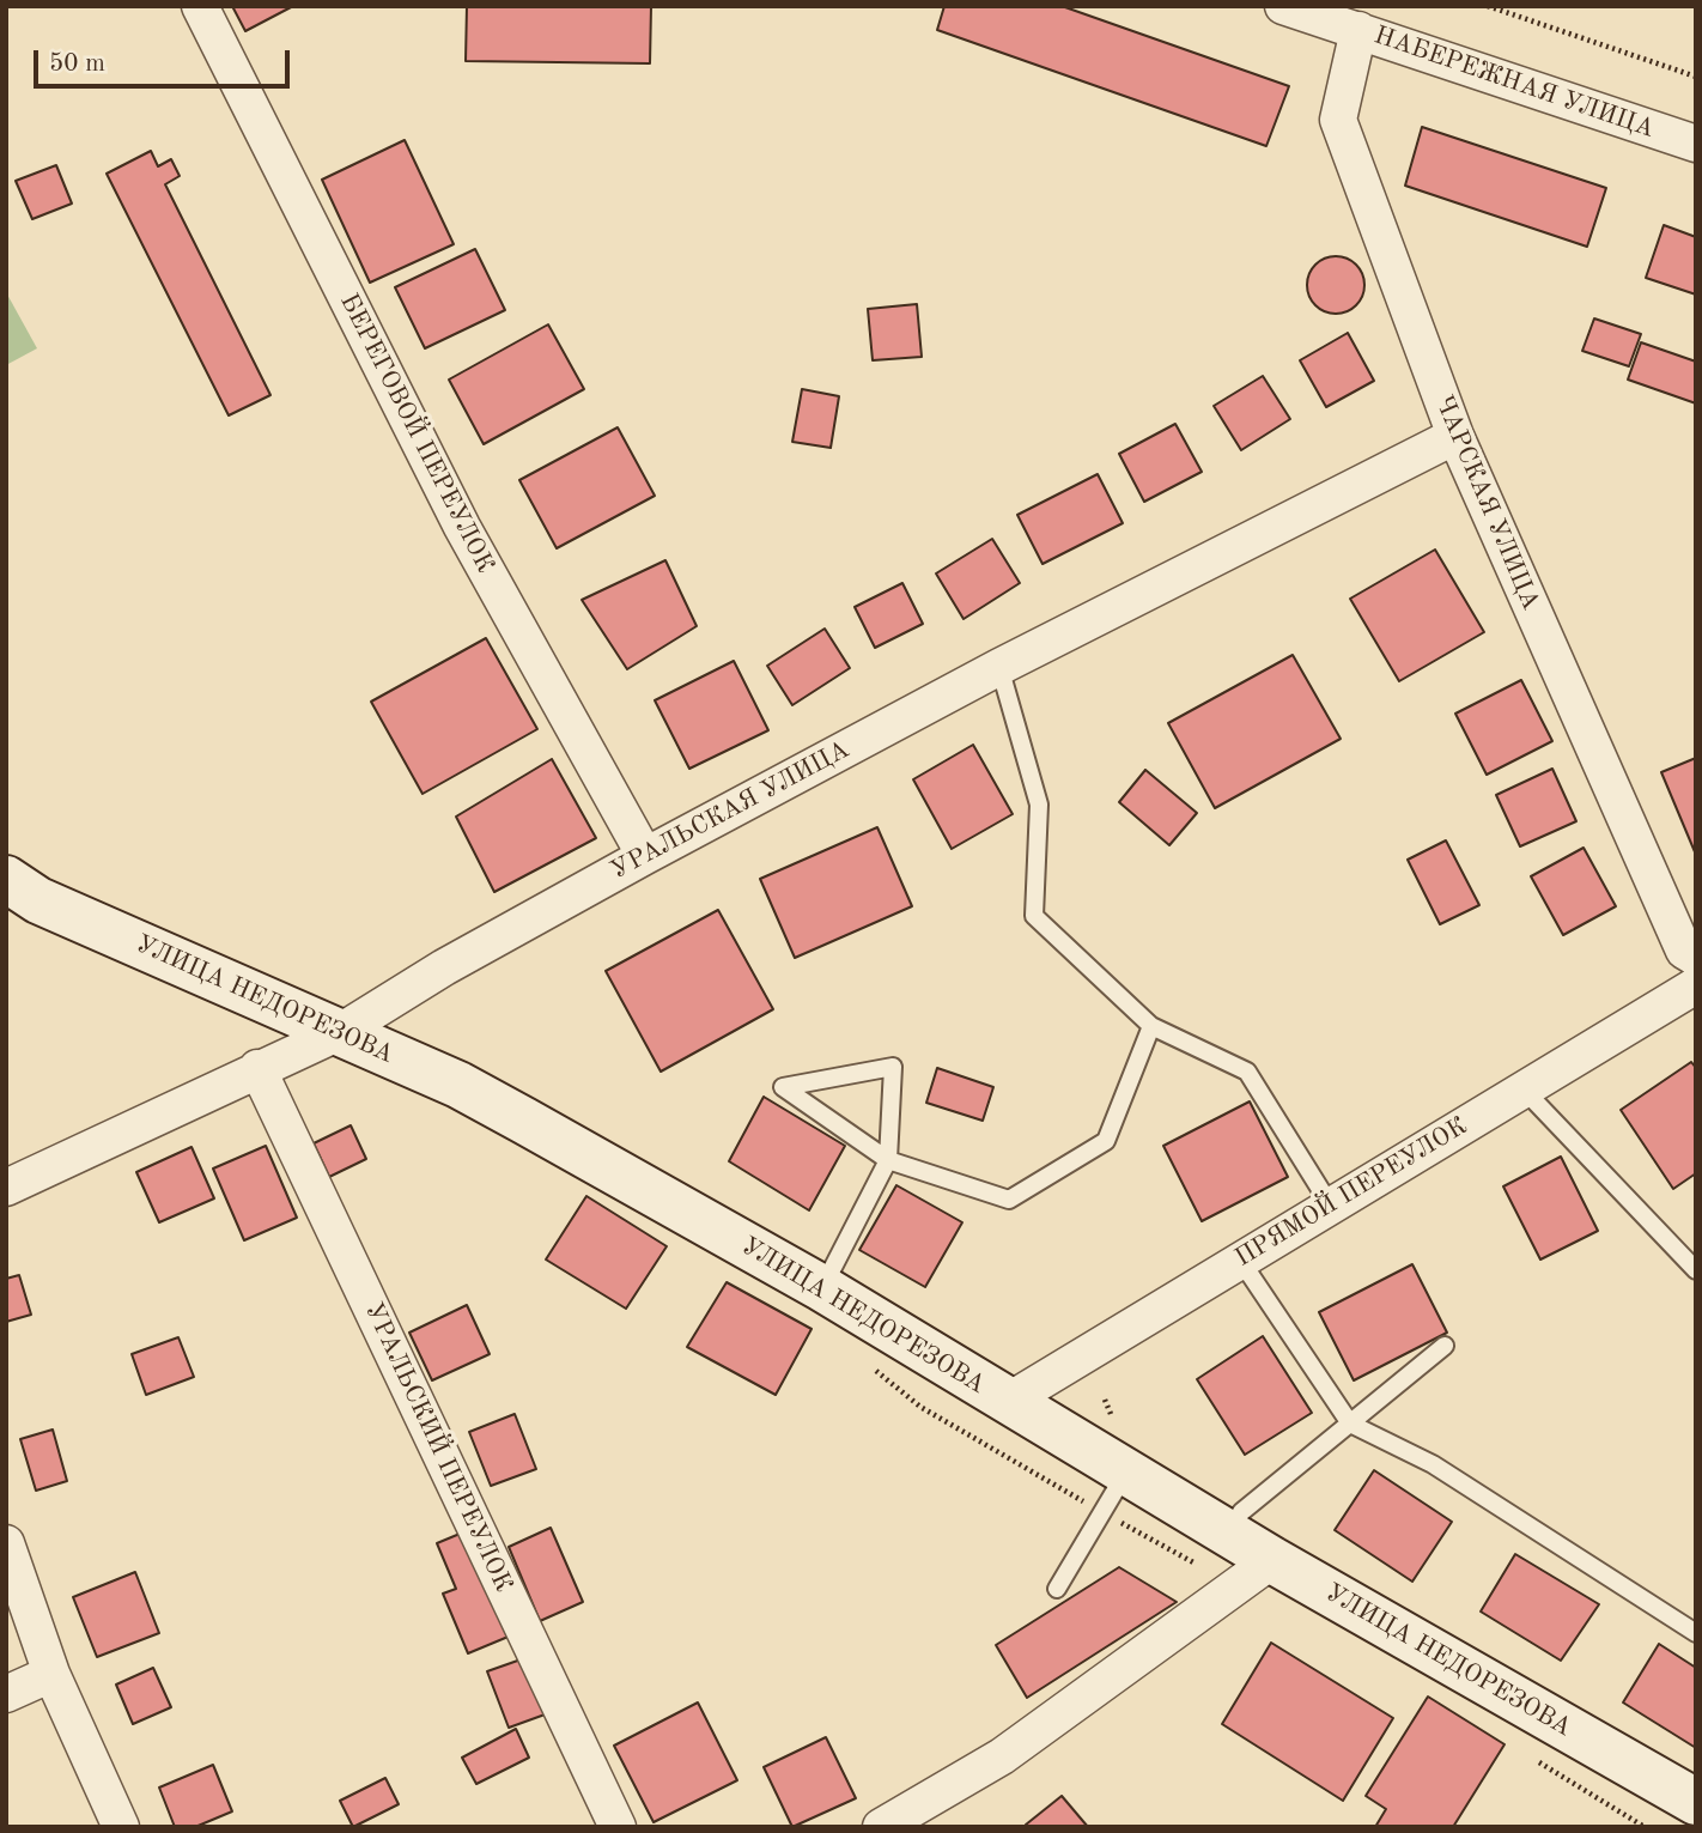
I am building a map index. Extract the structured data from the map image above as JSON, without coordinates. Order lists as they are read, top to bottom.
{
  "streets": {
    "street": [
      "НАБЕРЕЖНАЯ УЛИЦА",
      "БЕРЕГОВОЙ ПЕРЕУЛОК",
      "ЧАРСКАЯ УЛИЦА",
      "УРАЛЬСКАЯ УЛИЦА",
      "УЛИЦА НЕДОРЕЗОВА",
      "ПРЯМОЙ ПЕРЕУЛОК",
      "УРАЛЬСКИЙ ПЕРЕУЛОК"
    ]
  },
  "crossings": [
    ["НАБЕРЕЖНАЯ УЛИЦА", "ЧАРСКАЯ УЛИЦА"],
    ["БЕРЕГОВОЙ ПЕРЕУЛОК", "УРАЛЬСКАЯ УЛИЦА"],
    ["ЧАРСКАЯ УЛИЦА", "УРАЛЬСКАЯ УЛИЦА"],
    ["УРАЛЬСКАЯ УЛИЦА", "УЛИЦА НЕДОРЕЗОВА"],
    ["УРАЛЬСКАЯ УЛИЦА", "УРАЛЬСКИЙ ПЕРЕУЛОК"],
    ["УЛИЦА НЕДОРЕЗОВА", "ПРЯМОЙ ПЕРЕУЛОК"]
  ],
  "scale_bar": "50 m"
}
